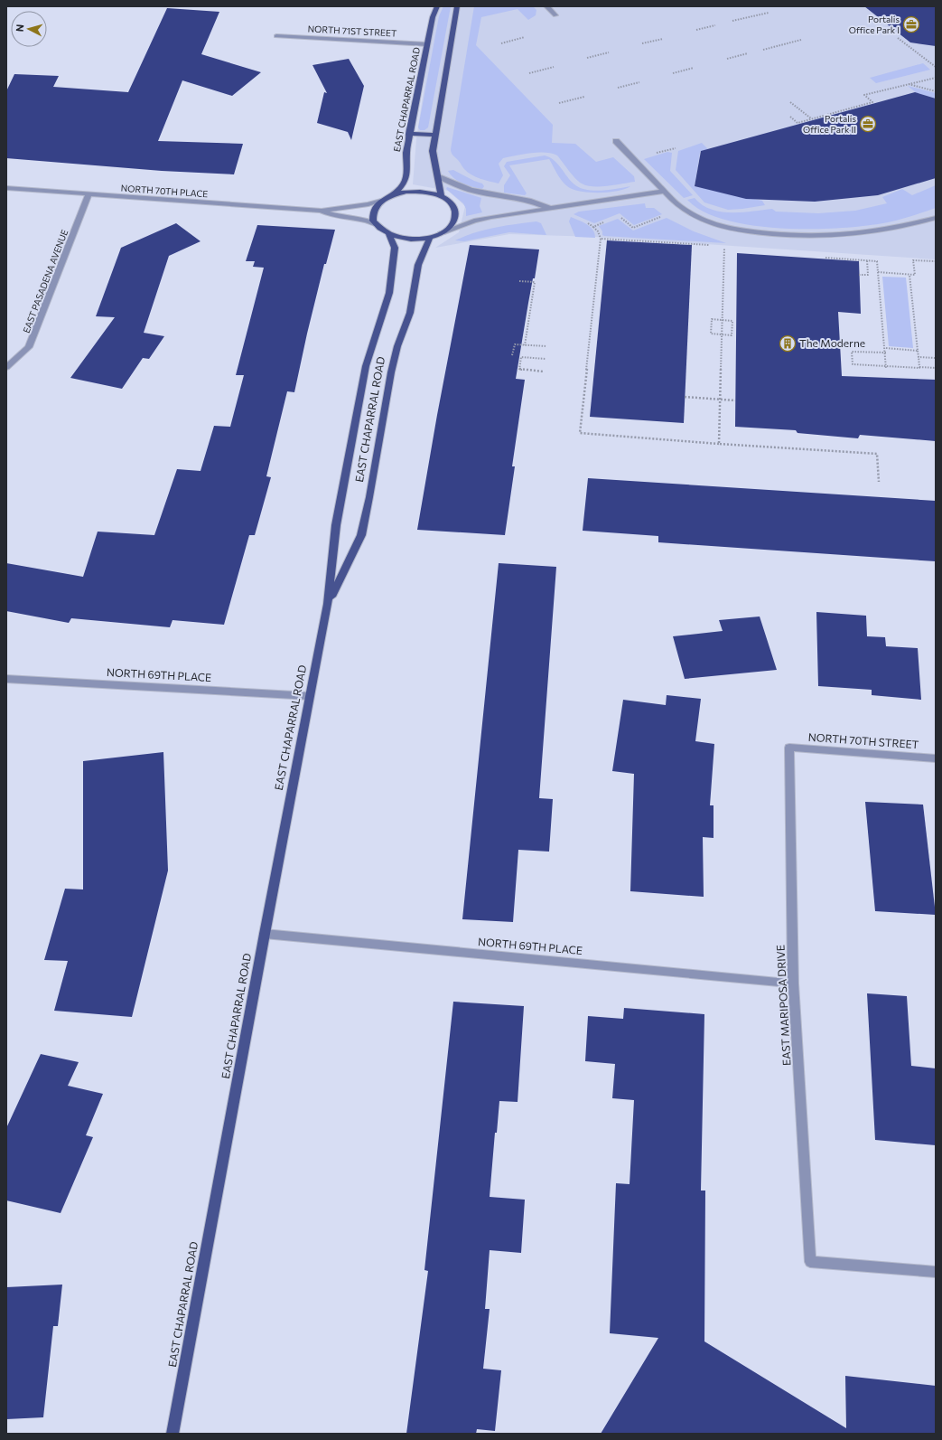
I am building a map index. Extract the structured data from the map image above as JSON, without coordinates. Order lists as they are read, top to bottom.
{
  "streets": {
    "main road": ["EAST CHAPARRAL ROAD"],
    "street": [
      "NORTH 71ST STREET",
      "NORTH 70TH PLACE",
      "EAST PASADENA AVENUE",
      "NORTH 69TH PLACE",
      "NORTH 70TH STREET",
      "EAST MARIPOSA DRIVE"
    ]
  },
  "crossings": [
    ["NORTH 71ST STREET", "EAST CHAPARRAL ROAD"],
    ["EAST CHAPARRAL ROAD", "NORTH 70TH PLACE"],
    ["EAST CHAPARRAL ROAD", "NORTH 69TH PLACE"],
    ["NORTH 70TH PLACE", "EAST PASADENA AVENUE"],
    ["NORTH 69TH PLACE", "EAST MARIPOSA DRIVE"],
    ["NORTH 70TH STREET", "EAST MARIPOSA DRIVE"]
  ],
  "places": {
    "office": ["Portalis Office Park I", "Portalis Office Park II"],
    "building": ["The Moderne"]
  },
  "north": "left"
}
